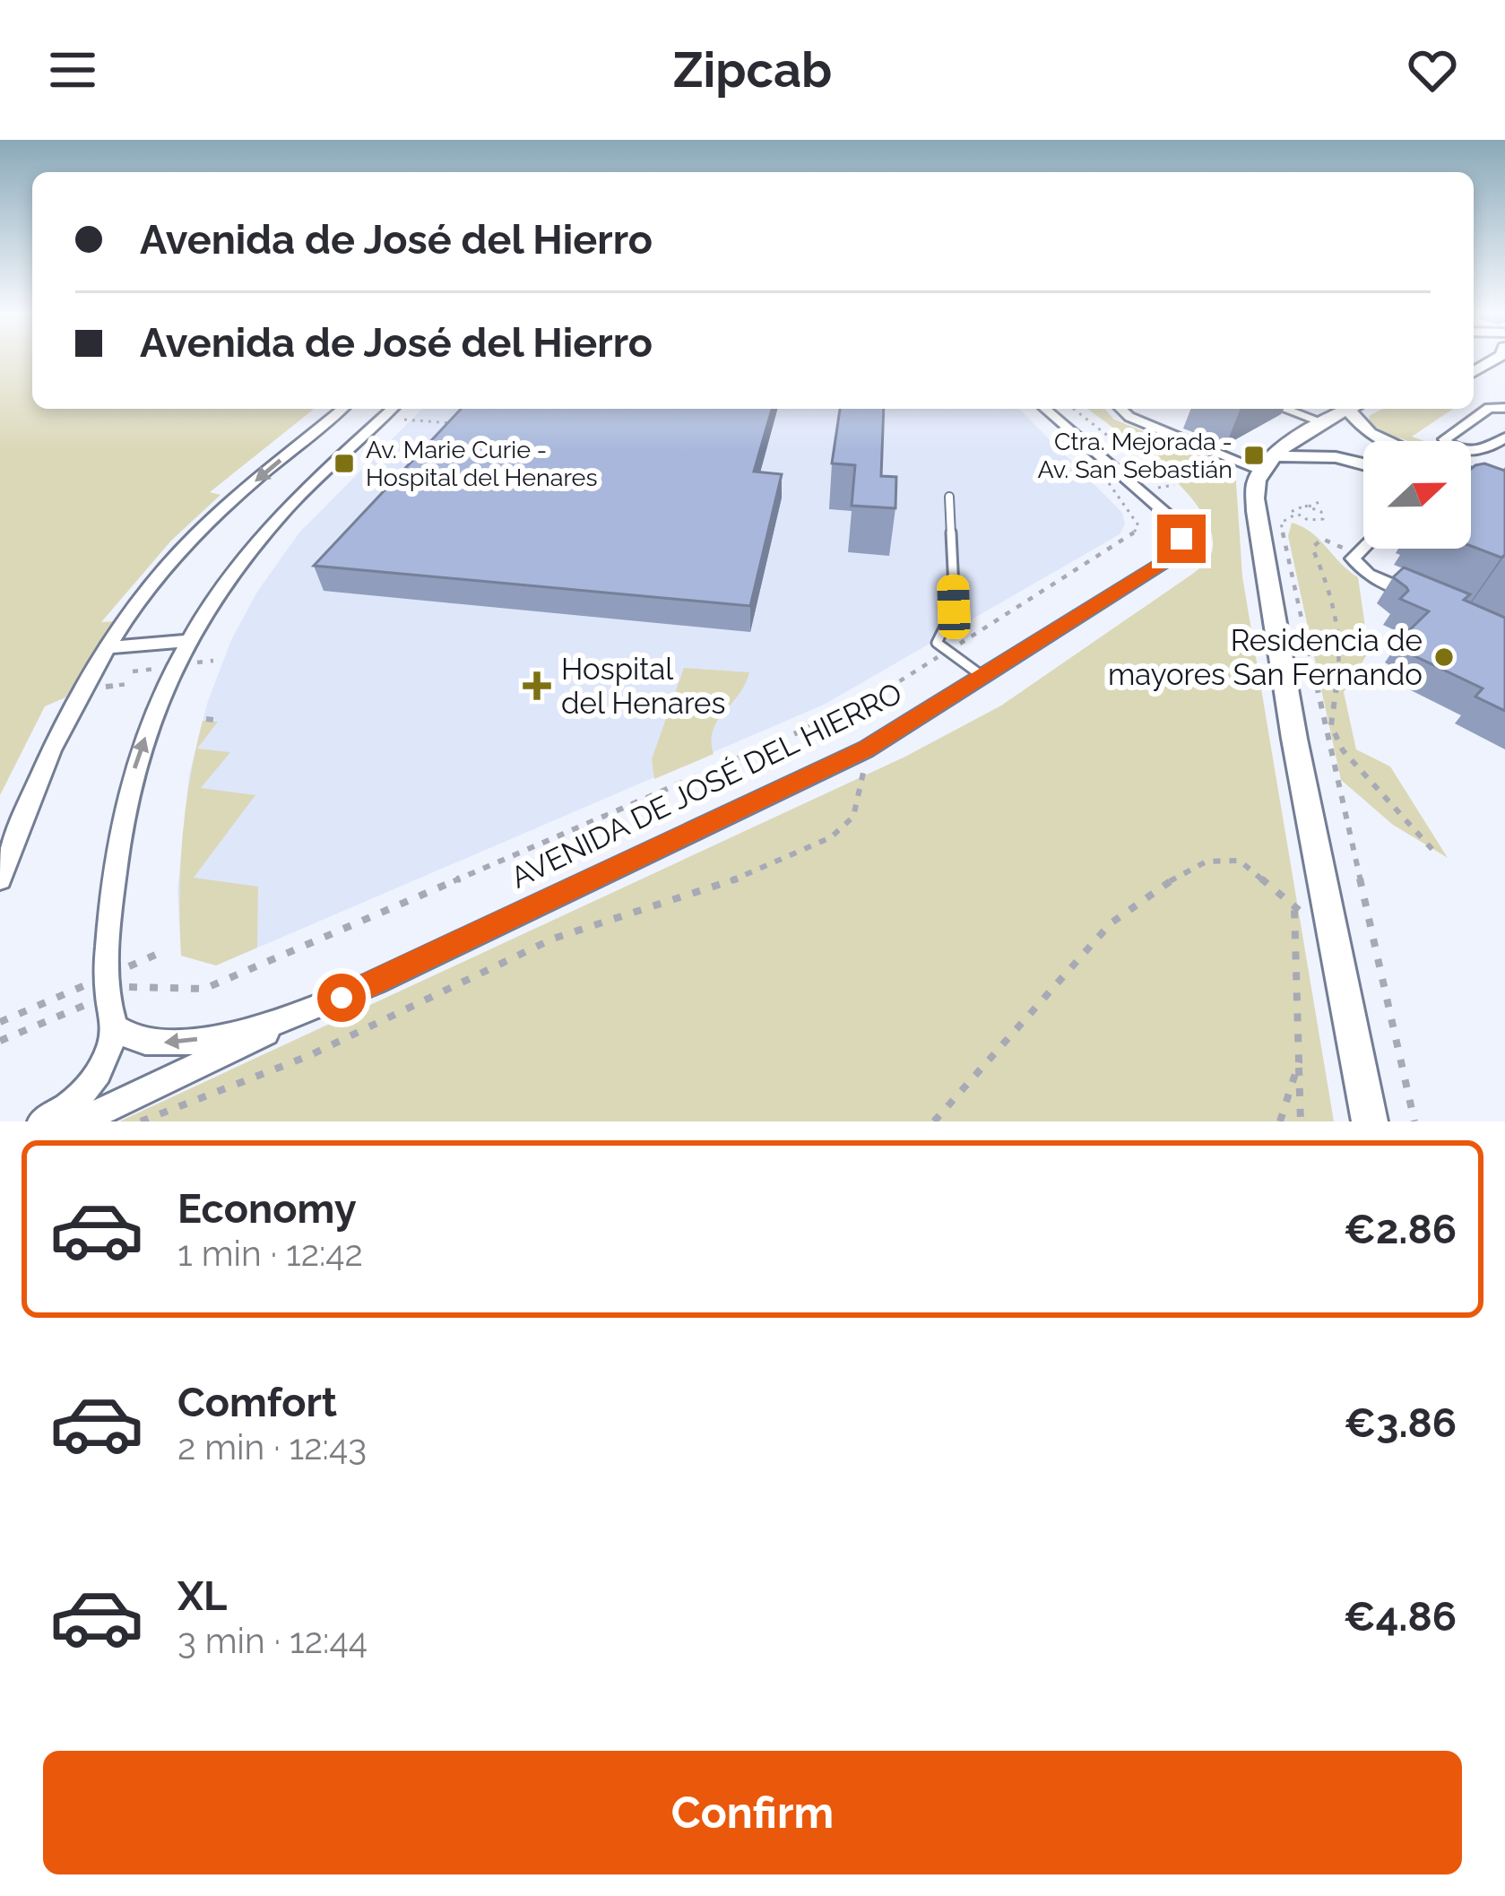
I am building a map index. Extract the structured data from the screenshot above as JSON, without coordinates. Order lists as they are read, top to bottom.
{
  "streets": {
    "street": ["AVENIDA DE JOSÉ DEL HIERRO"]
  },
  "places": {
    "transit": ["Ctra. Mejorada - Av. San Sebastián", "Av. Marie Curie - Hospital del Henares"],
    "other": ["Residencia de mayores San Fernando"],
    "health": ["Hospital del Henares"]
  },
  "north": "right",
  "page": {
    "header": "Zipcab",
    "banner": ["Avenida de José del Hierro", "Avenida de José del Hierro"],
    "list": [
      {
        "name": "Economy",
        "note": "1 min · 12:42",
        "value": "€2.86"
      },
      {
        "name": "Comfort",
        "note": "2 min · 12:43",
        "value": "€3.86"
      },
      {
        "name": "XL",
        "note": "3 min · 12:44",
        "value": "€4.86"
      }
    ],
    "buttons": "Confirm"
  }
}
